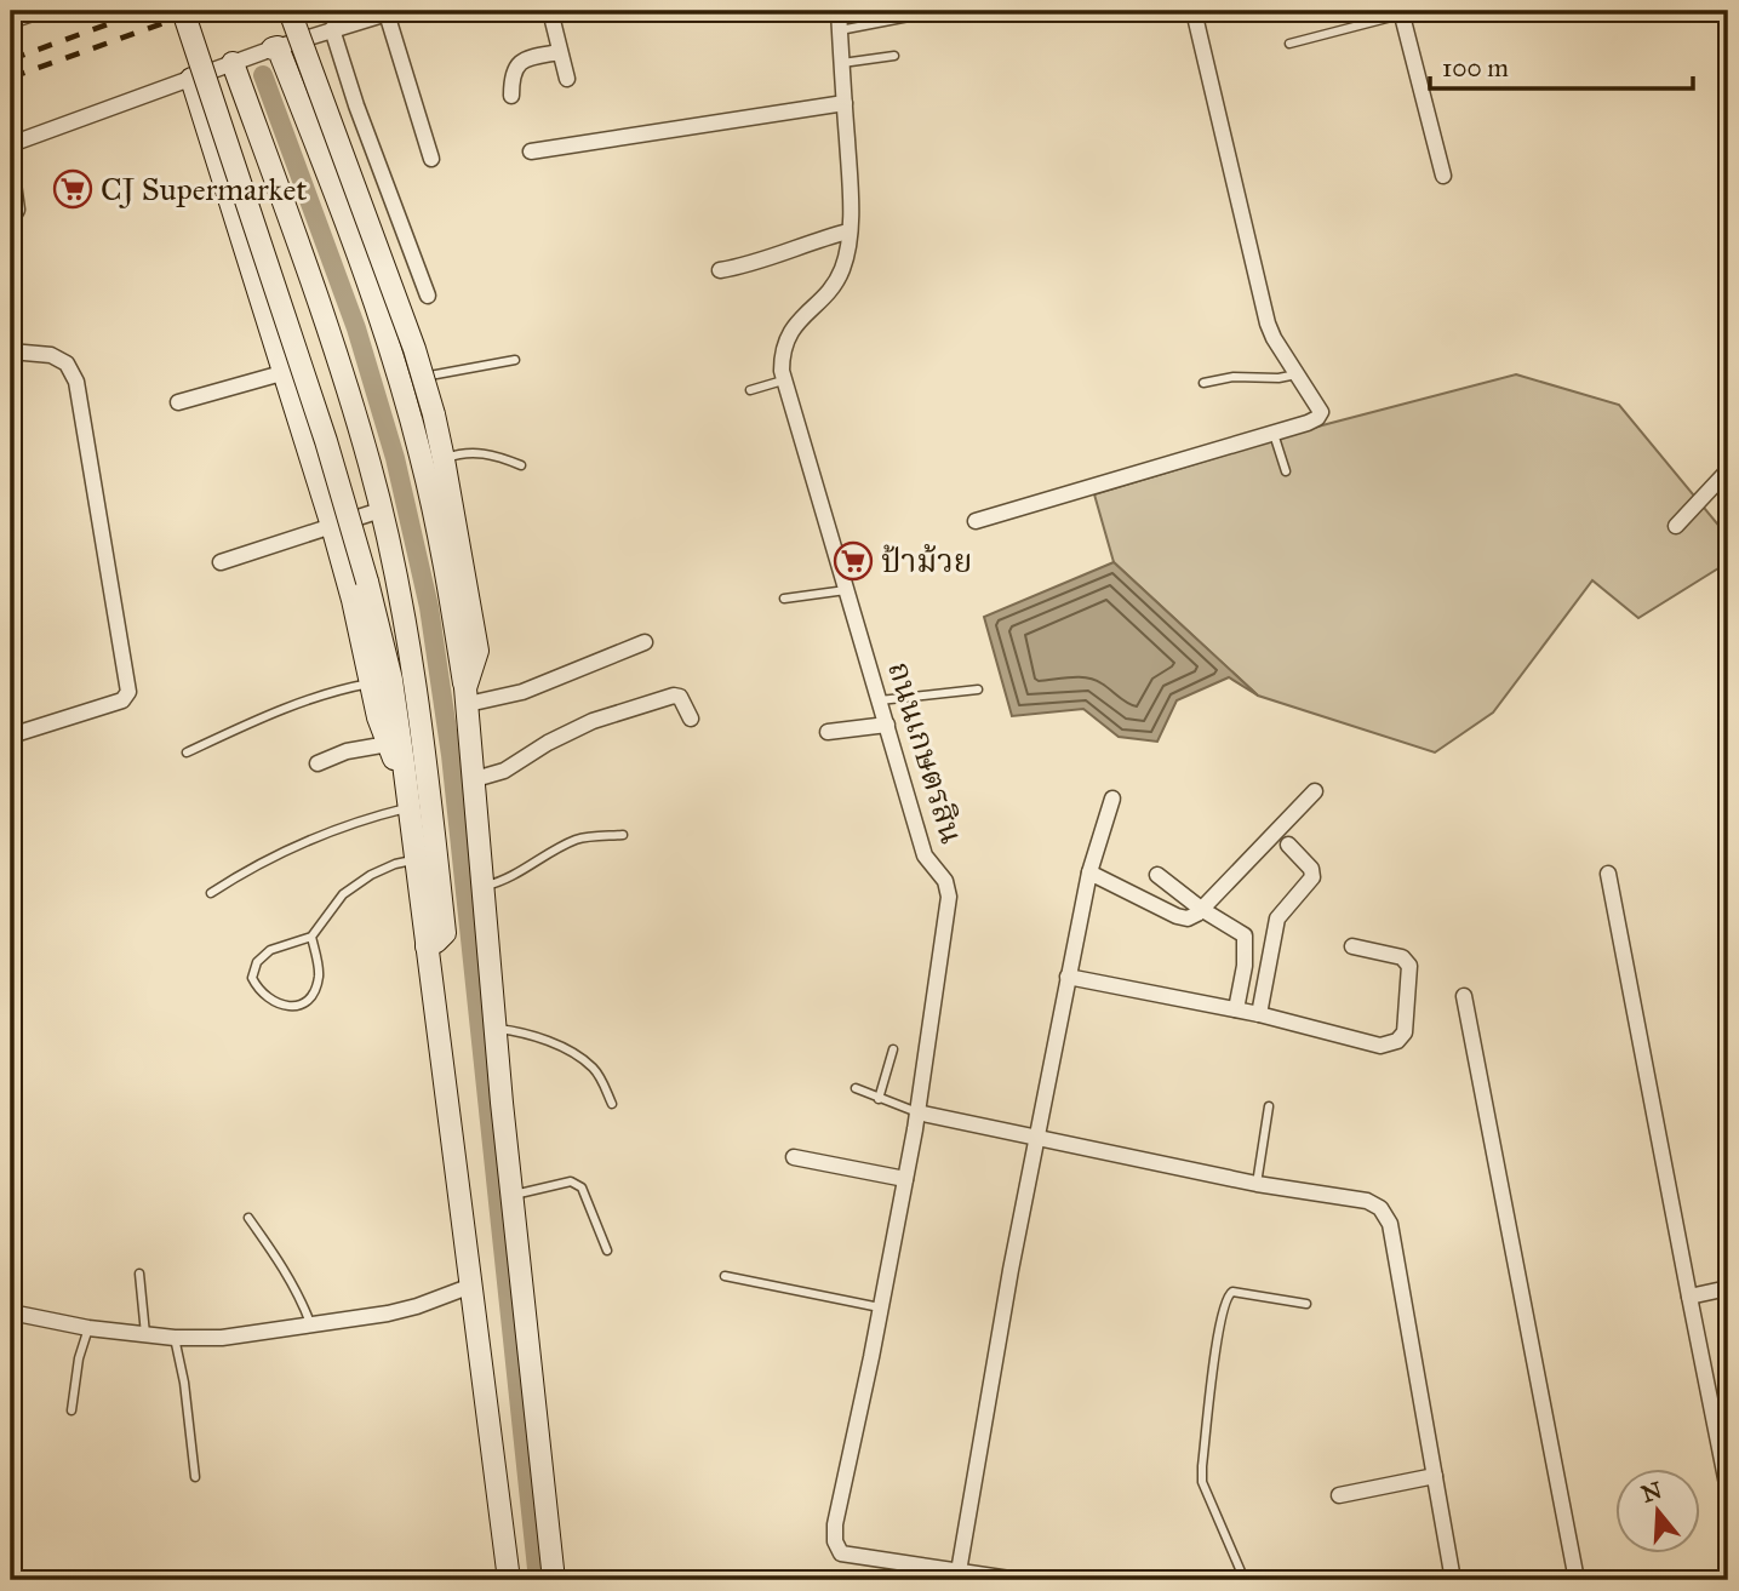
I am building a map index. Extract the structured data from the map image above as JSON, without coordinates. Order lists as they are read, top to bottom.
{
  "streets": {
    "street": ["ถนนเกษตรสิน"]
  },
  "places": {
    "supermarket": ["CJ Supermarket", "ป้าม้วย"]
  },
  "scale_bar": "100 m",
  "north": "top"
}
